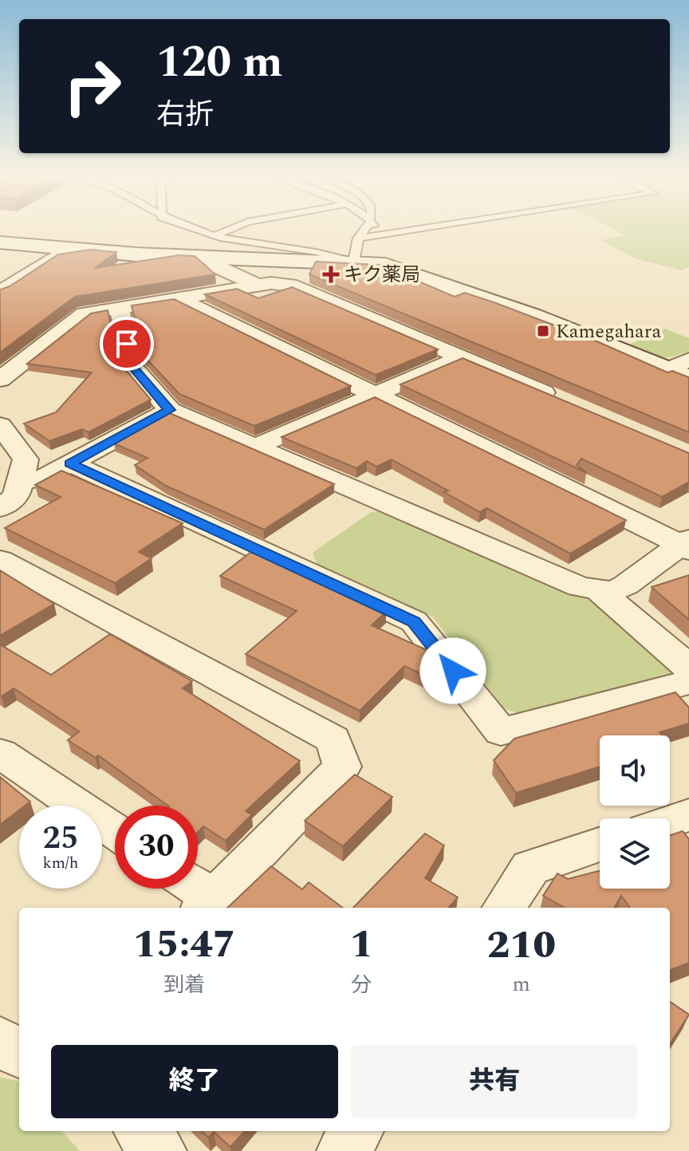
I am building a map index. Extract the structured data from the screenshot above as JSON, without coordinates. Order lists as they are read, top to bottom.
{
  "places": {
    "health": ["キク薬局"],
    "transit": ["Kamegahara"]
  },
  "page": {
    "turn": ["120 m", "右折"],
    "speed": "25 km/h",
    "limit": "30",
    "eta": [
      "15:47",
      "到着",
      "1",
      "分",
      "210",
      "m"
    ],
    "buttons": ["終了", "共有"]
  }
}
